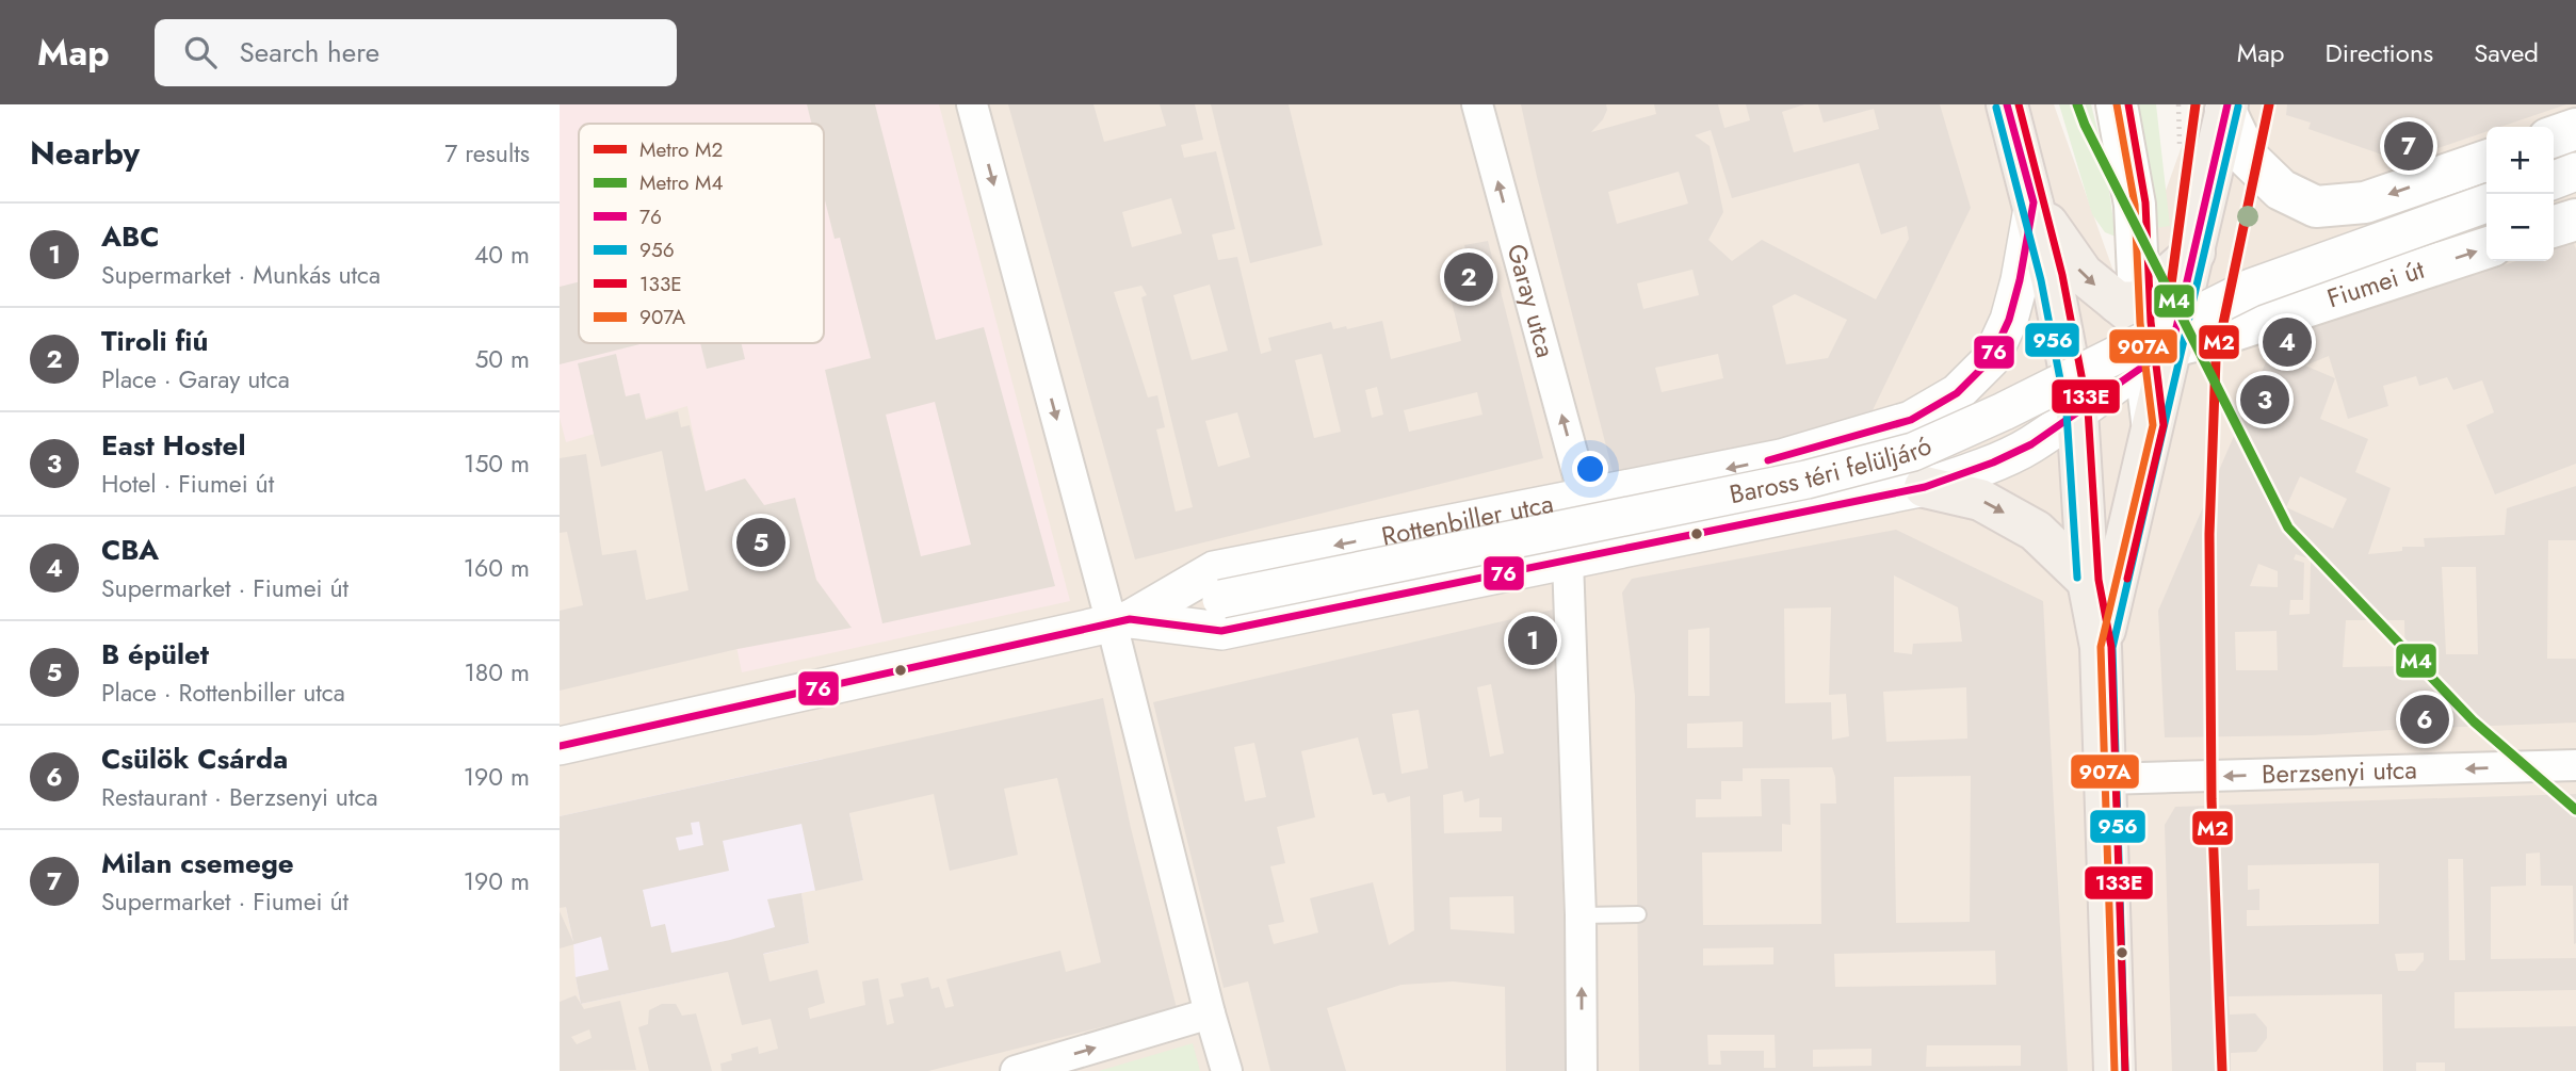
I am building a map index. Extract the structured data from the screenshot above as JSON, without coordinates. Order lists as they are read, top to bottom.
{
  "streets": {
    "main road": ["Fiumei út"],
    "street": [
      "Garay utca",
      "Baross téri felüljáró",
      "Rottenbiller utca",
      "Berzsenyi utca"
    ]
  },
  "crossings": [
    ["Fiumei út", "Rottenbiller utca"],
    ["Garay utca", "Rottenbiller utca"],
    ["Baross téri felüljáró", "Rottenbiller utca"]
  ],
  "one_way": ["Fiumei út", "Garay utca", "Berzsenyi utca"],
  "lines": [
    "metro line M2",
    "metro line M4",
    "transit line 76",
    "transit line 133E",
    "transit line 907A",
    "transit line 956"
  ],
  "legend": [
    "Metro M2",
    "Metro M4",
    "76",
    "956",
    "133E",
    "907A"
  ],
  "page": {
    "header": "Map",
    "search": "Search here",
    "nav": ["Map", "Directions", "Saved"],
    "heading": ["Nearby", "7 results"],
    "pins": [
      "7",
      "2",
      "4",
      "3",
      "5",
      "1",
      "6"
    ],
    "map_buttons": ["+", "−"],
    "list": [
      {
        "mark": "1",
        "name": "ABC",
        "note": "Supermarket · Munkás utca",
        "value": "40 m"
      },
      {
        "mark": "2",
        "name": "Tiroli fiú",
        "note": "Place · Garay utca",
        "value": "50 m"
      },
      {
        "mark": "3",
        "name": "East Hostel",
        "note": "Hotel · Fiumei út",
        "value": "150 m"
      },
      {
        "mark": "4",
        "name": "CBA",
        "note": "Supermarket · Fiumei út",
        "value": "160 m"
      },
      {
        "mark": "5",
        "name": "B épület",
        "note": "Place · Rottenbiller utca",
        "value": "180 m"
      },
      {
        "mark": "6",
        "name": "Csülök Csárda",
        "note": "Restaurant · Berzsenyi utca",
        "value": "190 m"
      },
      {
        "mark": "7",
        "name": "Milan csemege",
        "note": "Supermarket · Fiumei út",
        "value": "190 m"
      }
    ]
  }
}
